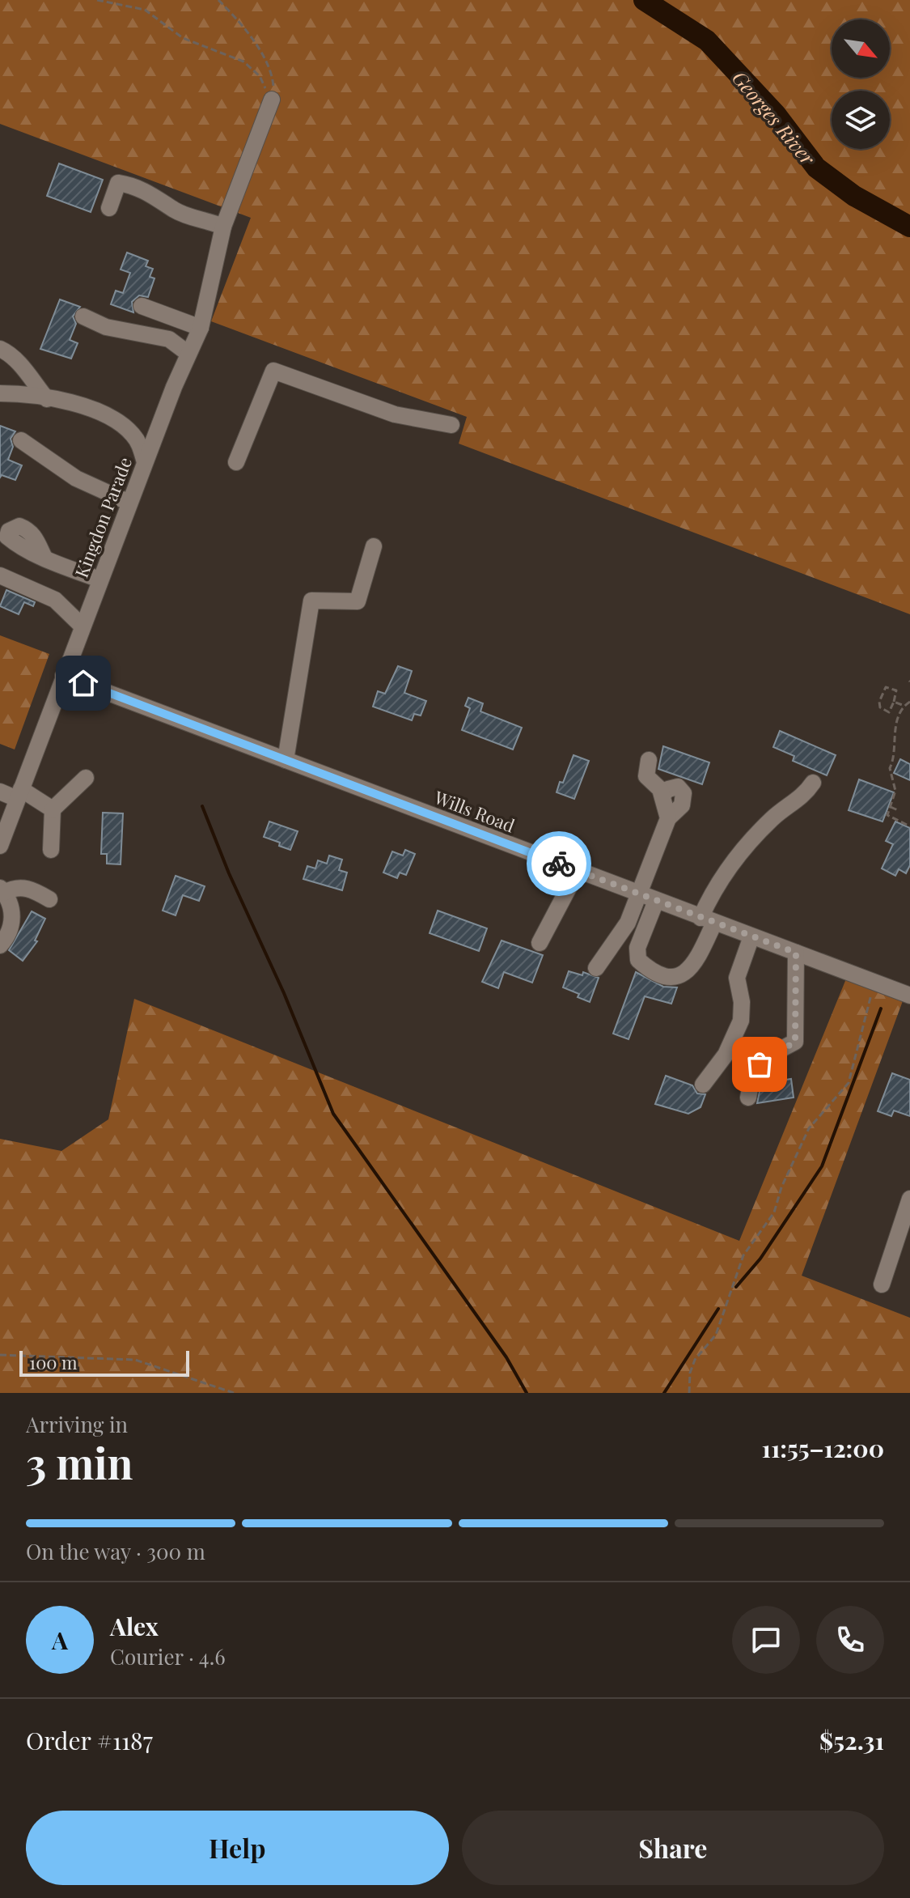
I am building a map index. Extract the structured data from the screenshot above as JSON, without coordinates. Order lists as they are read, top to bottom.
{
  "streets": {
    "street": ["Kingdon Parade", "Wills Road"]
  },
  "crossings": [
    ["Kingdon Parade", "Wills Road"]
  ],
  "water": ["Georges River"],
  "scale_bar": "100 m",
  "north": "bottom right",
  "page": {
    "scale": "100 m",
    "heading": ["3 min", "Arriving in", "11:55–12:00"],
    "panel": [
      "Alex",
      "Courier · 4.6",
      "Order #1187",
      "$52.31"
    ],
    "bar": "On the way · 300 m",
    "round": "A",
    "buttons": ["Help", "Share"]
  }
}
